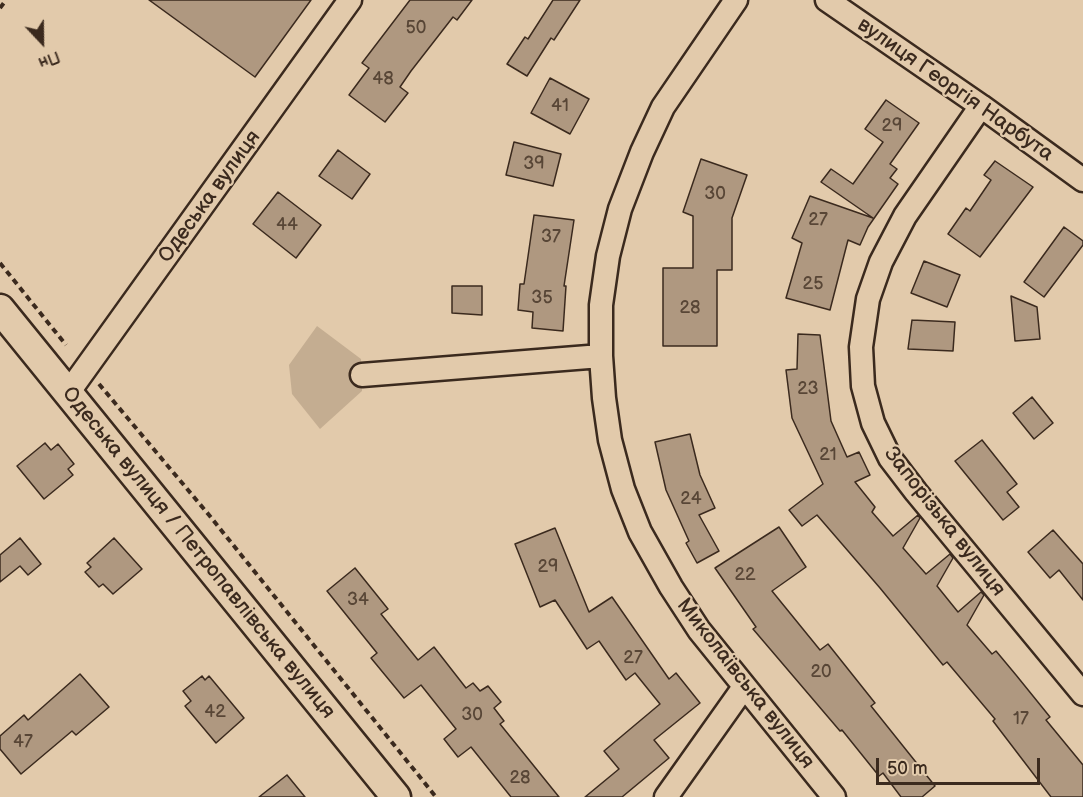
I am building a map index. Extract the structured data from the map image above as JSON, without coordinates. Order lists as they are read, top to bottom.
{
  "streets": {
    "main road": ["Одеська вулиця / Петропавлівська вулиця"],
    "street": [
      "вулиця Георгія Нарбута",
      "Одеська вулиця",
      "Запорізька вулиця",
      "Миколаївська вулиця"
    ]
  },
  "crossings": [
    ["вулиця Георгія Нарбута", "Запорізька вулиця"],
    ["Одеська вулиця", "Одеська вулиця / Петропавлівська вулиця"]
  ],
  "house_numbers": [
    "50",
    "48",
    "41",
    "29",
    "39",
    "30",
    "27",
    "44",
    "37",
    "25",
    "35",
    "28",
    "23",
    "21",
    "24",
    "29",
    "22",
    "34",
    "27",
    "20",
    "42",
    "30",
    "17",
    "47",
    "28"
  ],
  "scale_bar": "50 m",
  "north": "bottom"
}
